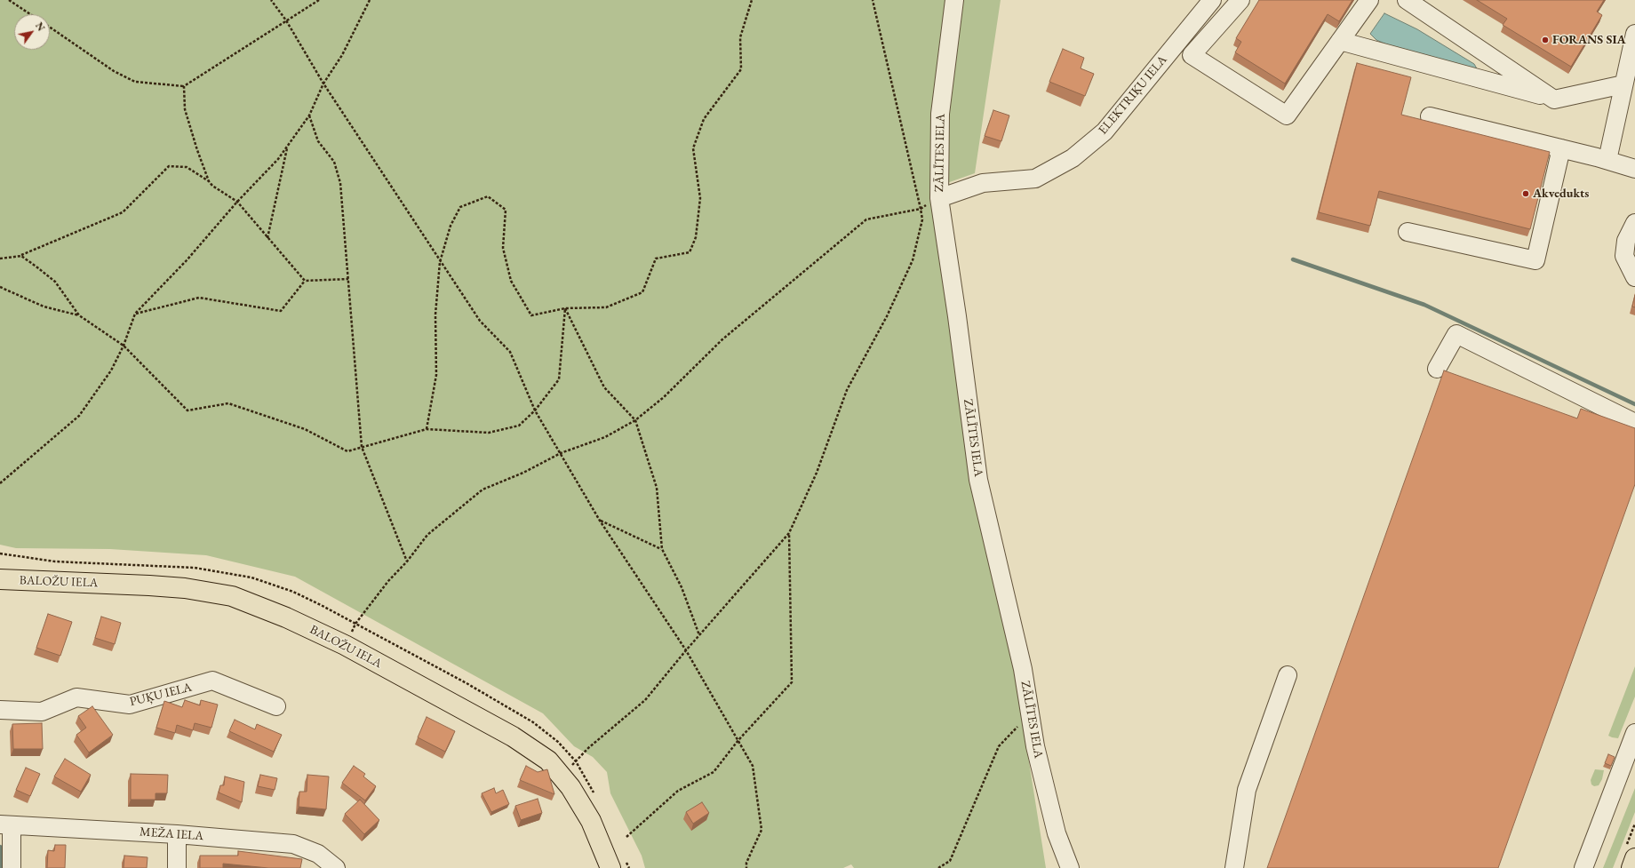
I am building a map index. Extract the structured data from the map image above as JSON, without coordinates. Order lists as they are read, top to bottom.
{
  "streets": {
    "main road": ["BALOŽU IELA"],
    "street": [
      "ELEKTRIĶU IELA",
      "ZĀLĪTES IELA",
      "PUĶU IELA",
      "MEŽA IELA"
    ]
  },
  "crossings": [
    ["ELEKTRIĶU IELA", "ZĀLĪTES IELA"]
  ],
  "places": ["FORANS SIA", "Akvedukts"],
  "north": "top right"
}
